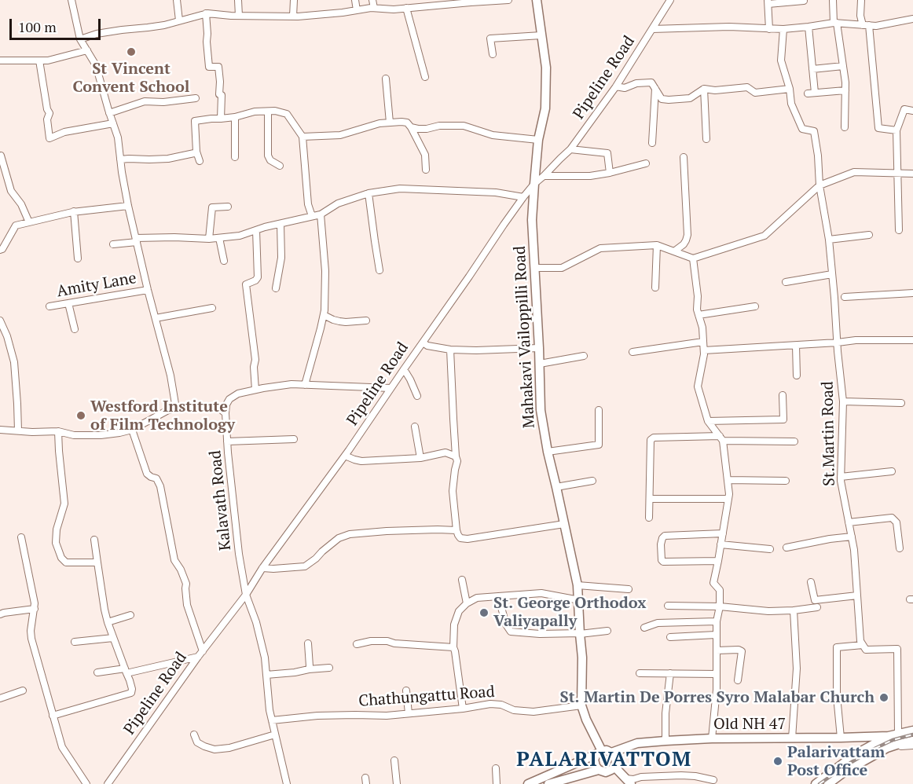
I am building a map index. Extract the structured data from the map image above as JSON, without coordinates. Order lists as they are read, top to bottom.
{
  "streets": {
    "main road": ["Mahakavi Vailoppilli Road", "Old NH 47"],
    "street": [
      "Pipeline Road",
      "Amity Lane",
      "St.Martin Road",
      "Kalavath Road",
      "Chathungattu Road"
    ]
  },
  "crossings": [
    ["Pipeline Road", "Mahakavi Vailoppilli Road"],
    ["Pipeline Road", "Kalavath Road"],
    ["Mahakavi Vailoppilli Road", "Chathungattu Road"],
    ["Mahakavi Vailoppilli Road", "Old NH 47"],
    ["Kalavath Road", "Chathungattu Road"]
  ],
  "districts": ["PALARIVATTOM"],
  "places": [
    "St Vincent Convent School",
    "Westford Institute of Film Technology",
    "St. George Orthodox Valiyapally",
    "St. Martin De Porres Syro Malabar Church",
    "Palarivattam Post Office"
  ],
  "scale_bar": "100 m"
}
